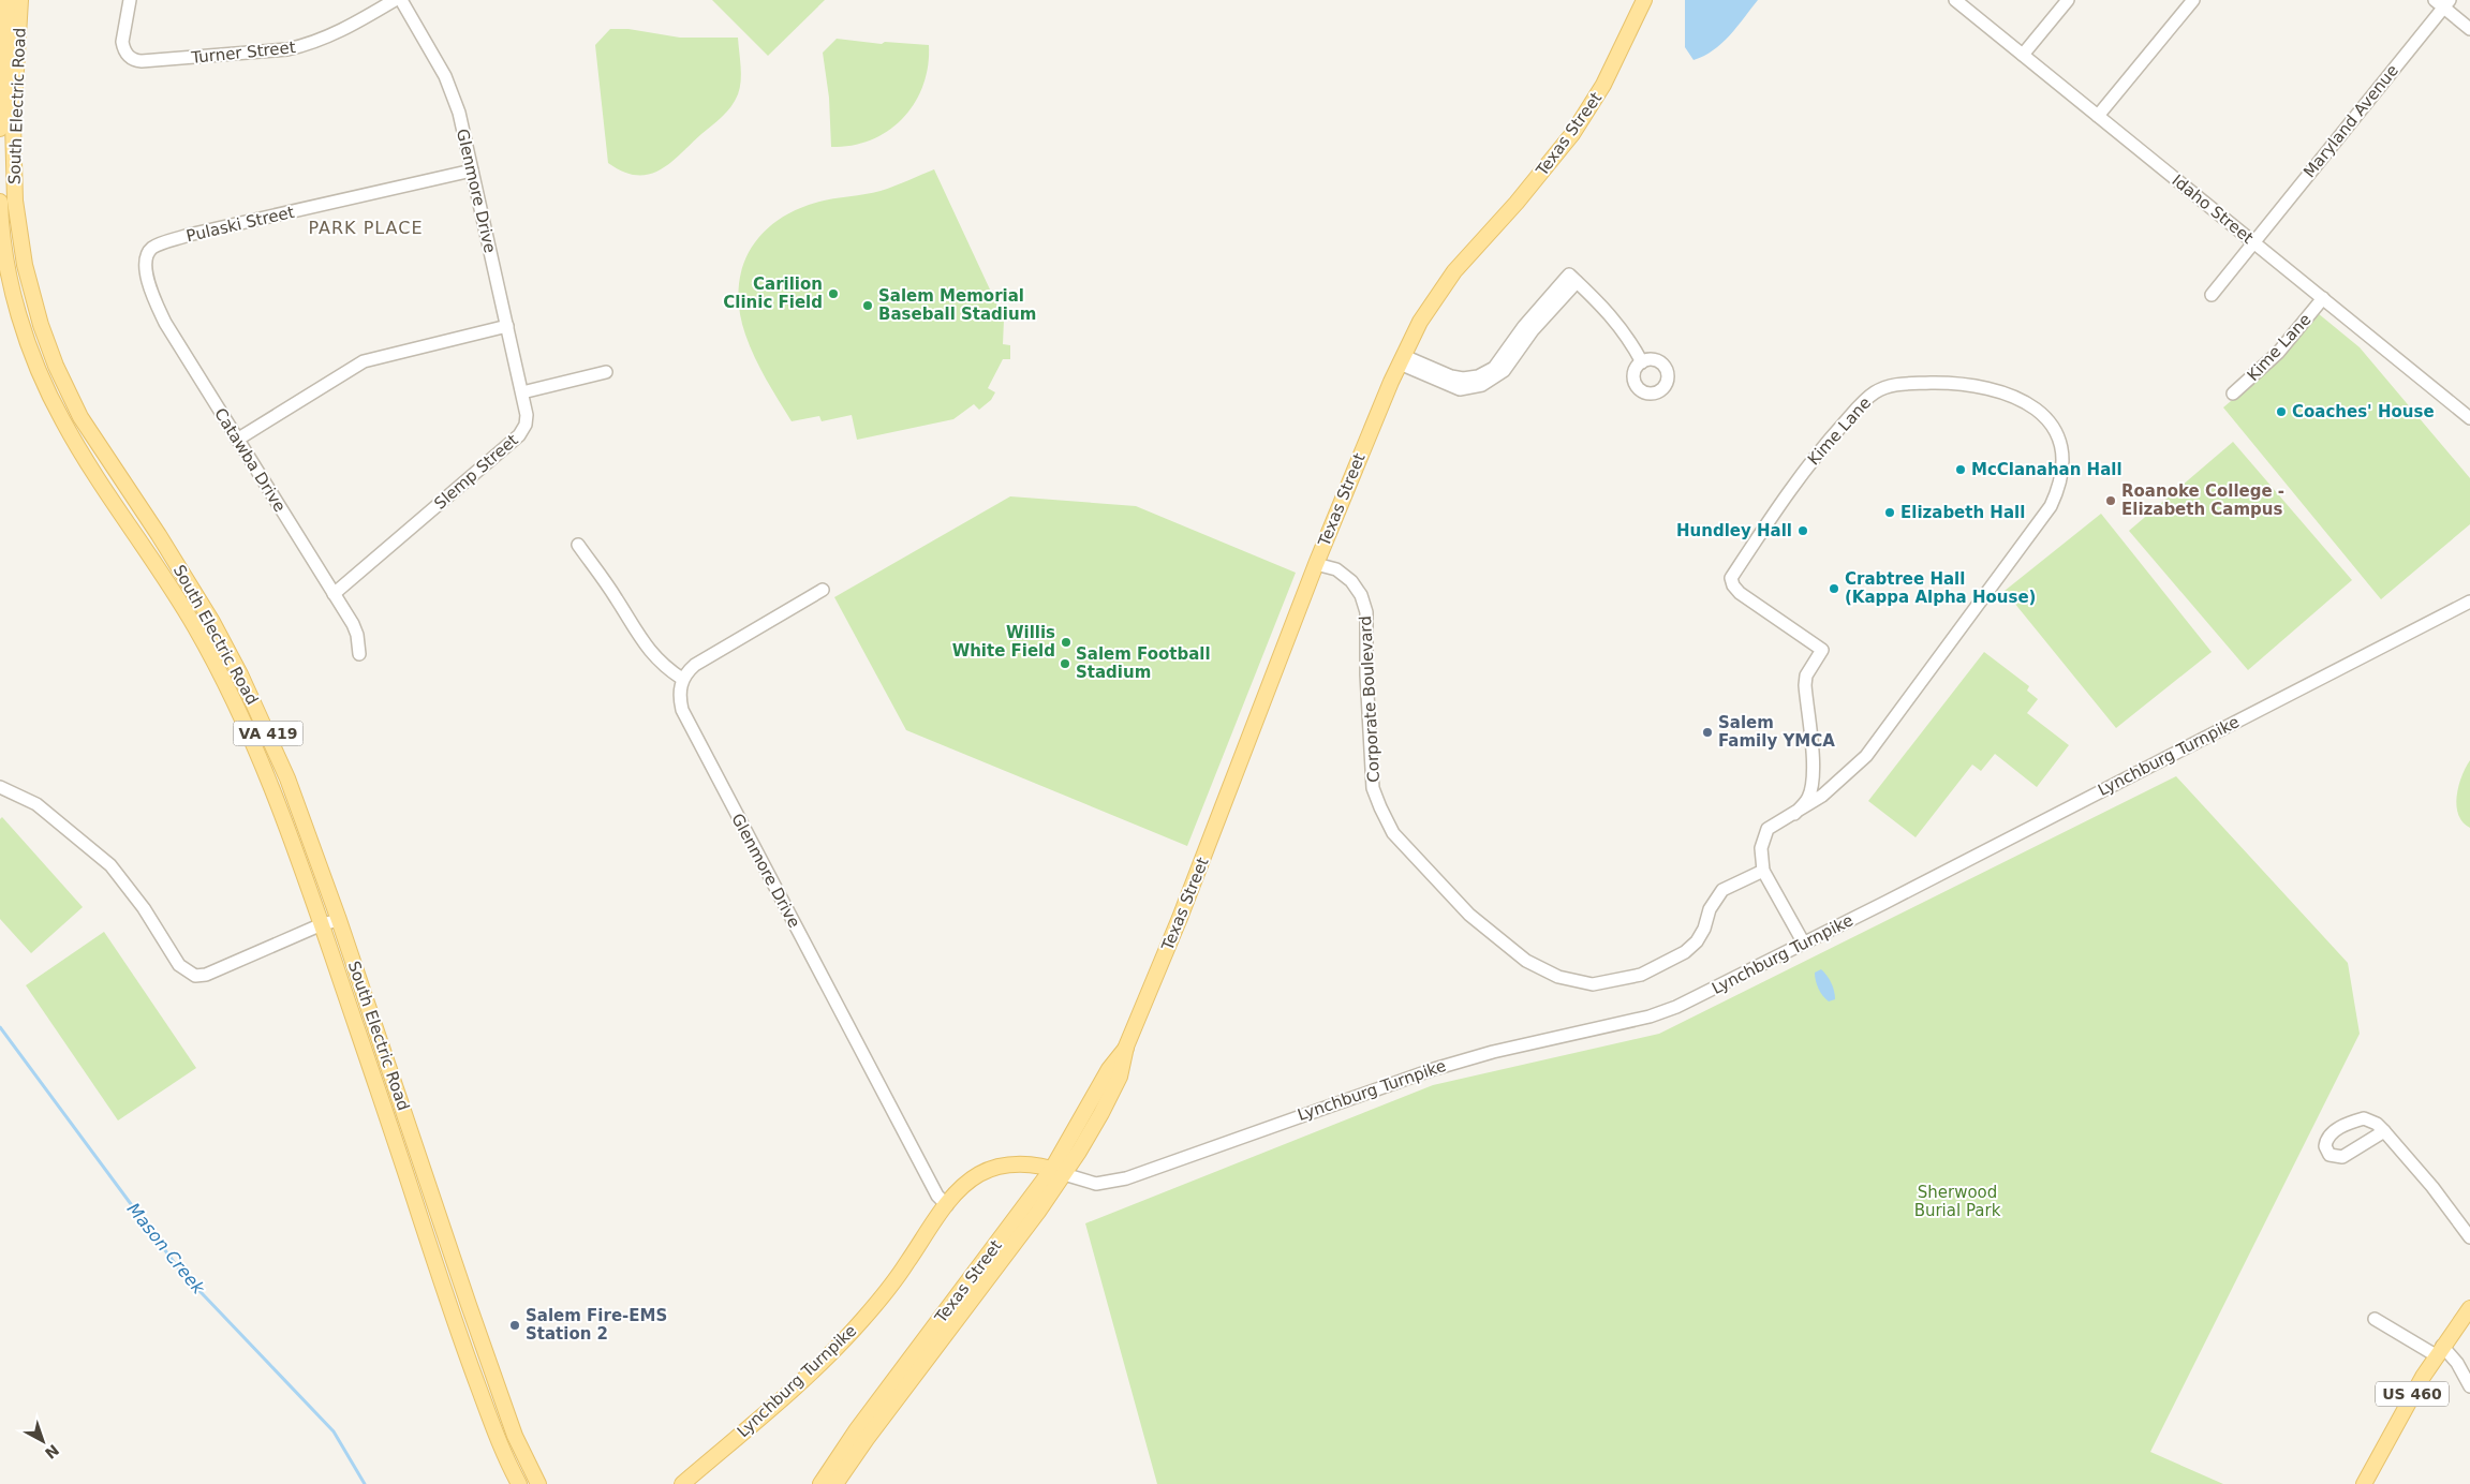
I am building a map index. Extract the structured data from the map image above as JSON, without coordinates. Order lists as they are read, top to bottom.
{
  "streets": {
    "main road": [
      "South Electric Road",
      "Texas Street",
      "VA 419",
      "Lynchburg Turnpike",
      "US 460"
    ],
    "street": [
      "Turner Street",
      "Maryland Avenue",
      "Glenmore Drive",
      "Idaho Street",
      "Pulaski Street",
      "Kime Lane",
      "Catawba Drive",
      "Slemp Street",
      "Corporate Boulevard"
    ]
  },
  "crossings": [
    ["Maryland Avenue", "Idaho Street"],
    ["Texas Street", "Corporate Boulevard"],
    ["Texas Street", "Lynchburg Turnpike"],
    ["Glenmore Drive", "Pulaski Street"],
    ["Glenmore Drive", "Slemp Street"],
    ["Glenmore Drive", "Lynchburg Turnpike"],
    ["Idaho Street", "Kime Lane"],
    ["Pulaski Street", "Catawba Drive"],
    ["Kime Lane", "Corporate Boulevard"],
    ["Kime Lane", "Lynchburg Turnpike"],
    ["Catawba Drive", "Slemp Street"]
  ],
  "districts": ["PARK PLACE"],
  "water": ["Mason Creek"],
  "parks": ["Sherwood Burial Park"],
  "places": [
    "Carilion Clinic Field",
    "Salem Memorial Baseball Stadium",
    "Coaches' House",
    "McClanahan Hall",
    "Roanoke College - Elizabeth Campus",
    "Elizabeth Hall",
    "Hundley Hall",
    "Crabtree Hall (Kappa Alpha House)",
    "Willis White Field",
    "Salem Football Stadium",
    "Salem Family YMCA",
    "Salem Fire-EMS Station 2"
  ],
  "north": "bottom right"
}
